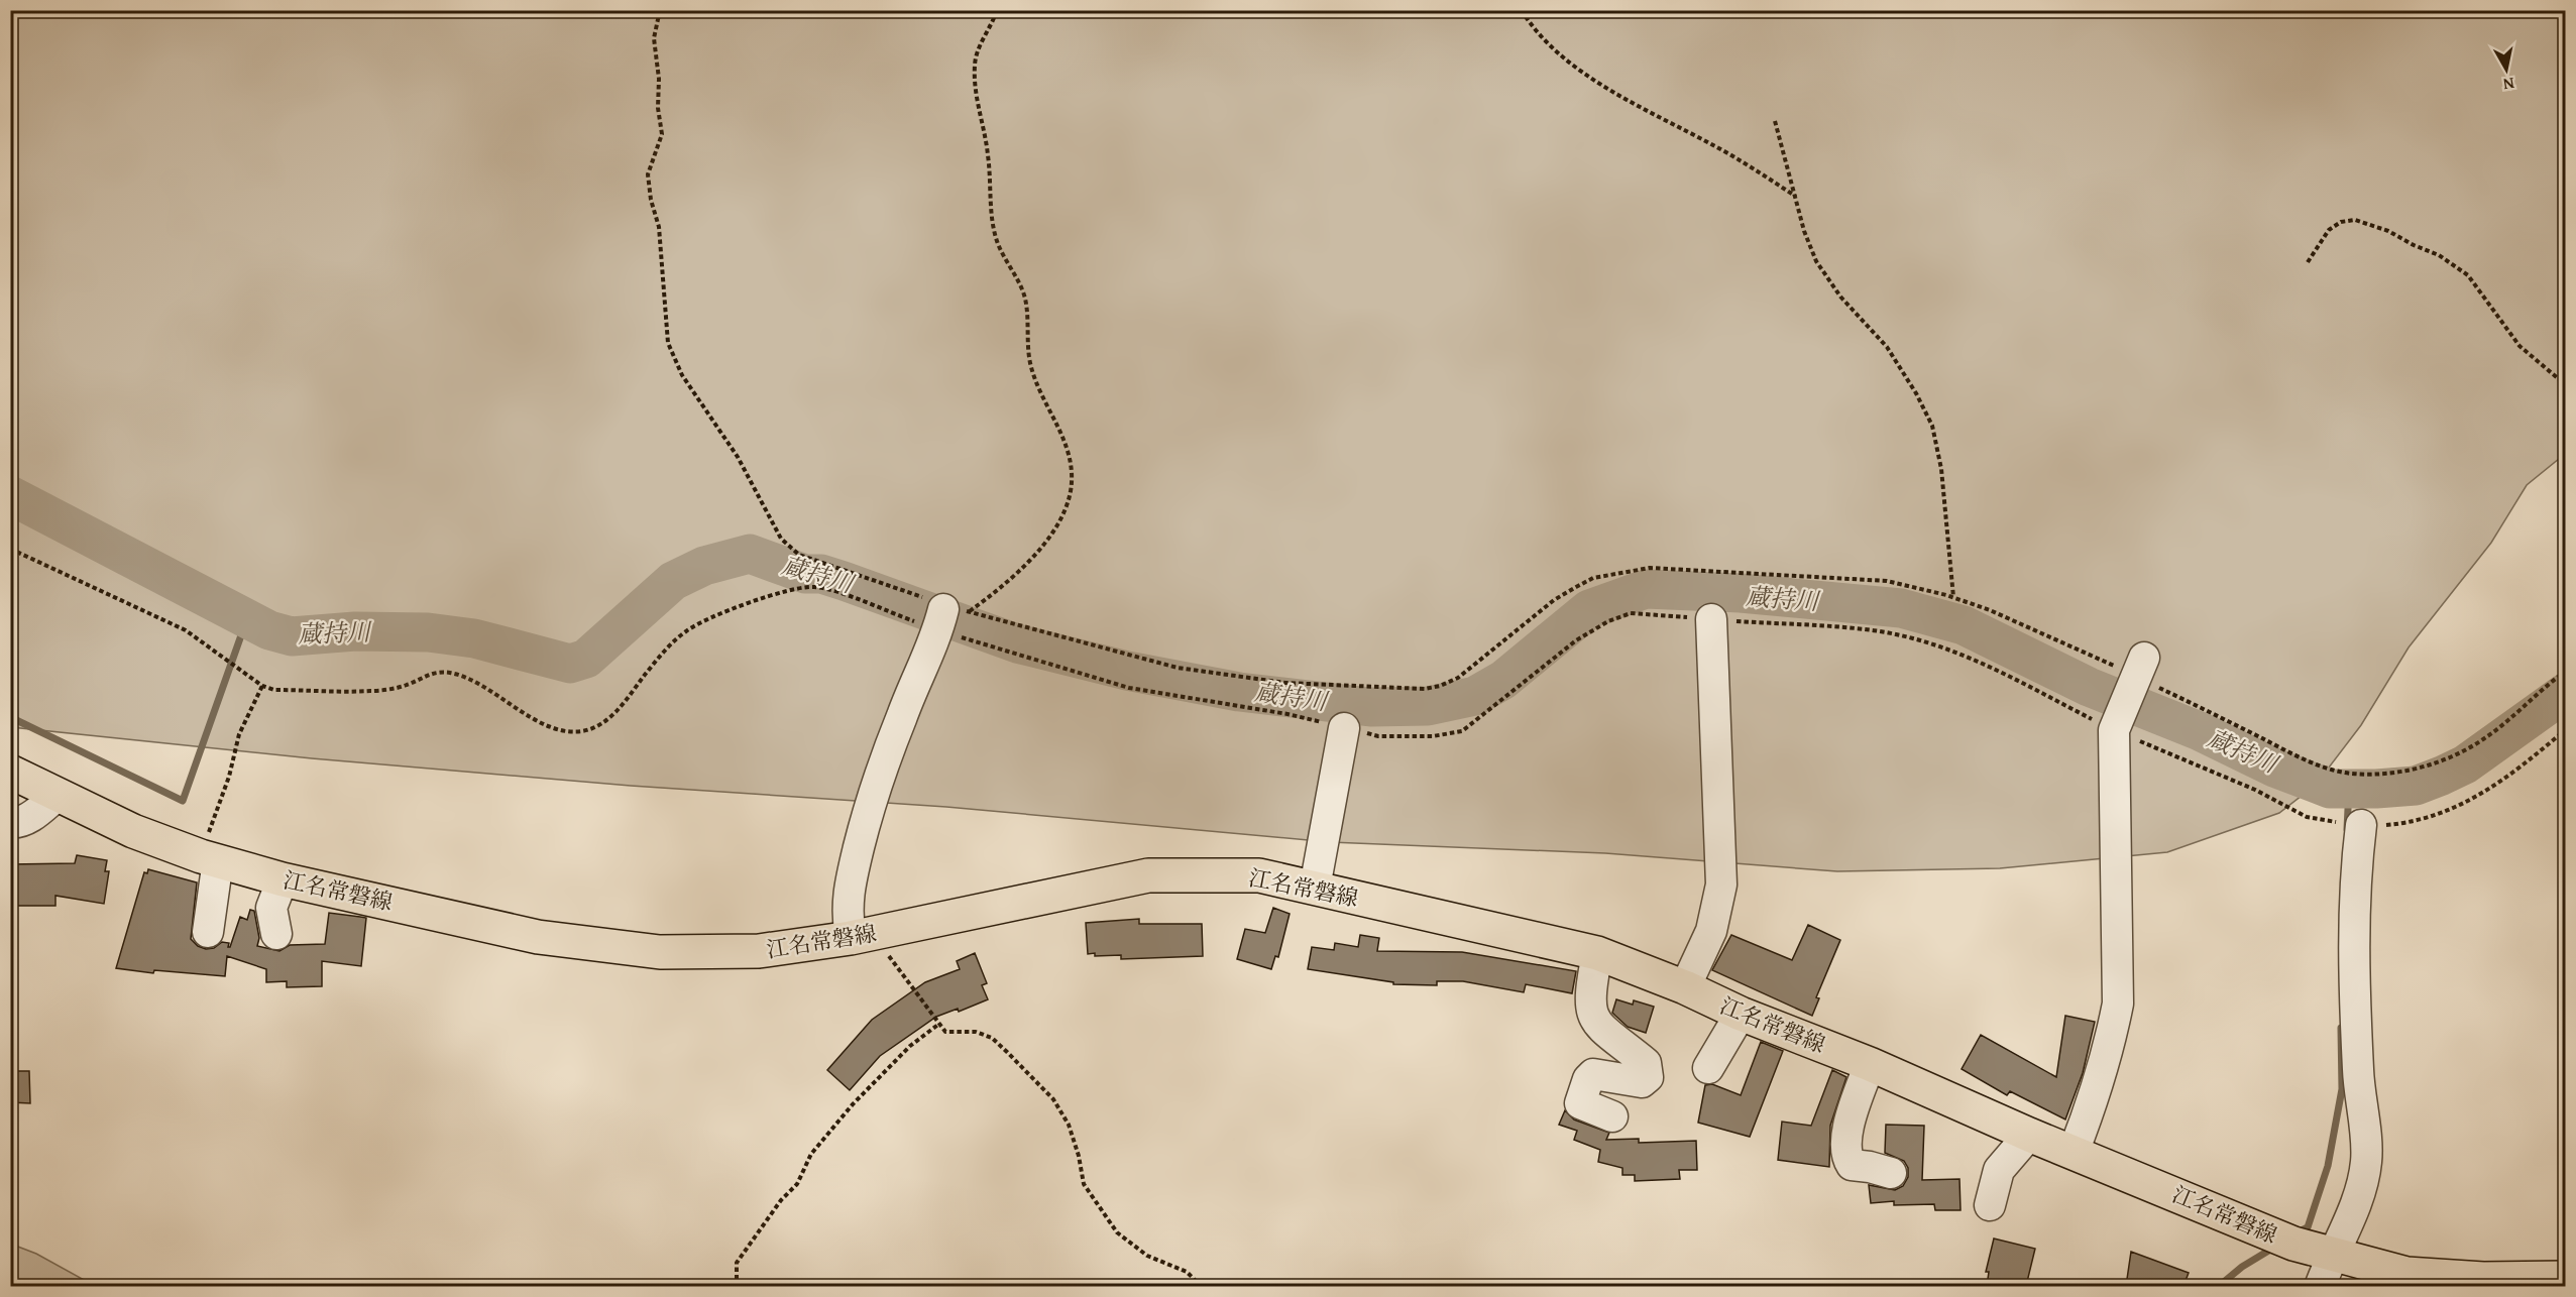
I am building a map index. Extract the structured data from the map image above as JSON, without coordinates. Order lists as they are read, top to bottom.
{
  "streets": {
    "main road": ["江名常磐線"]
  },
  "water": ["蔵持川"],
  "north": "bottom"
}
